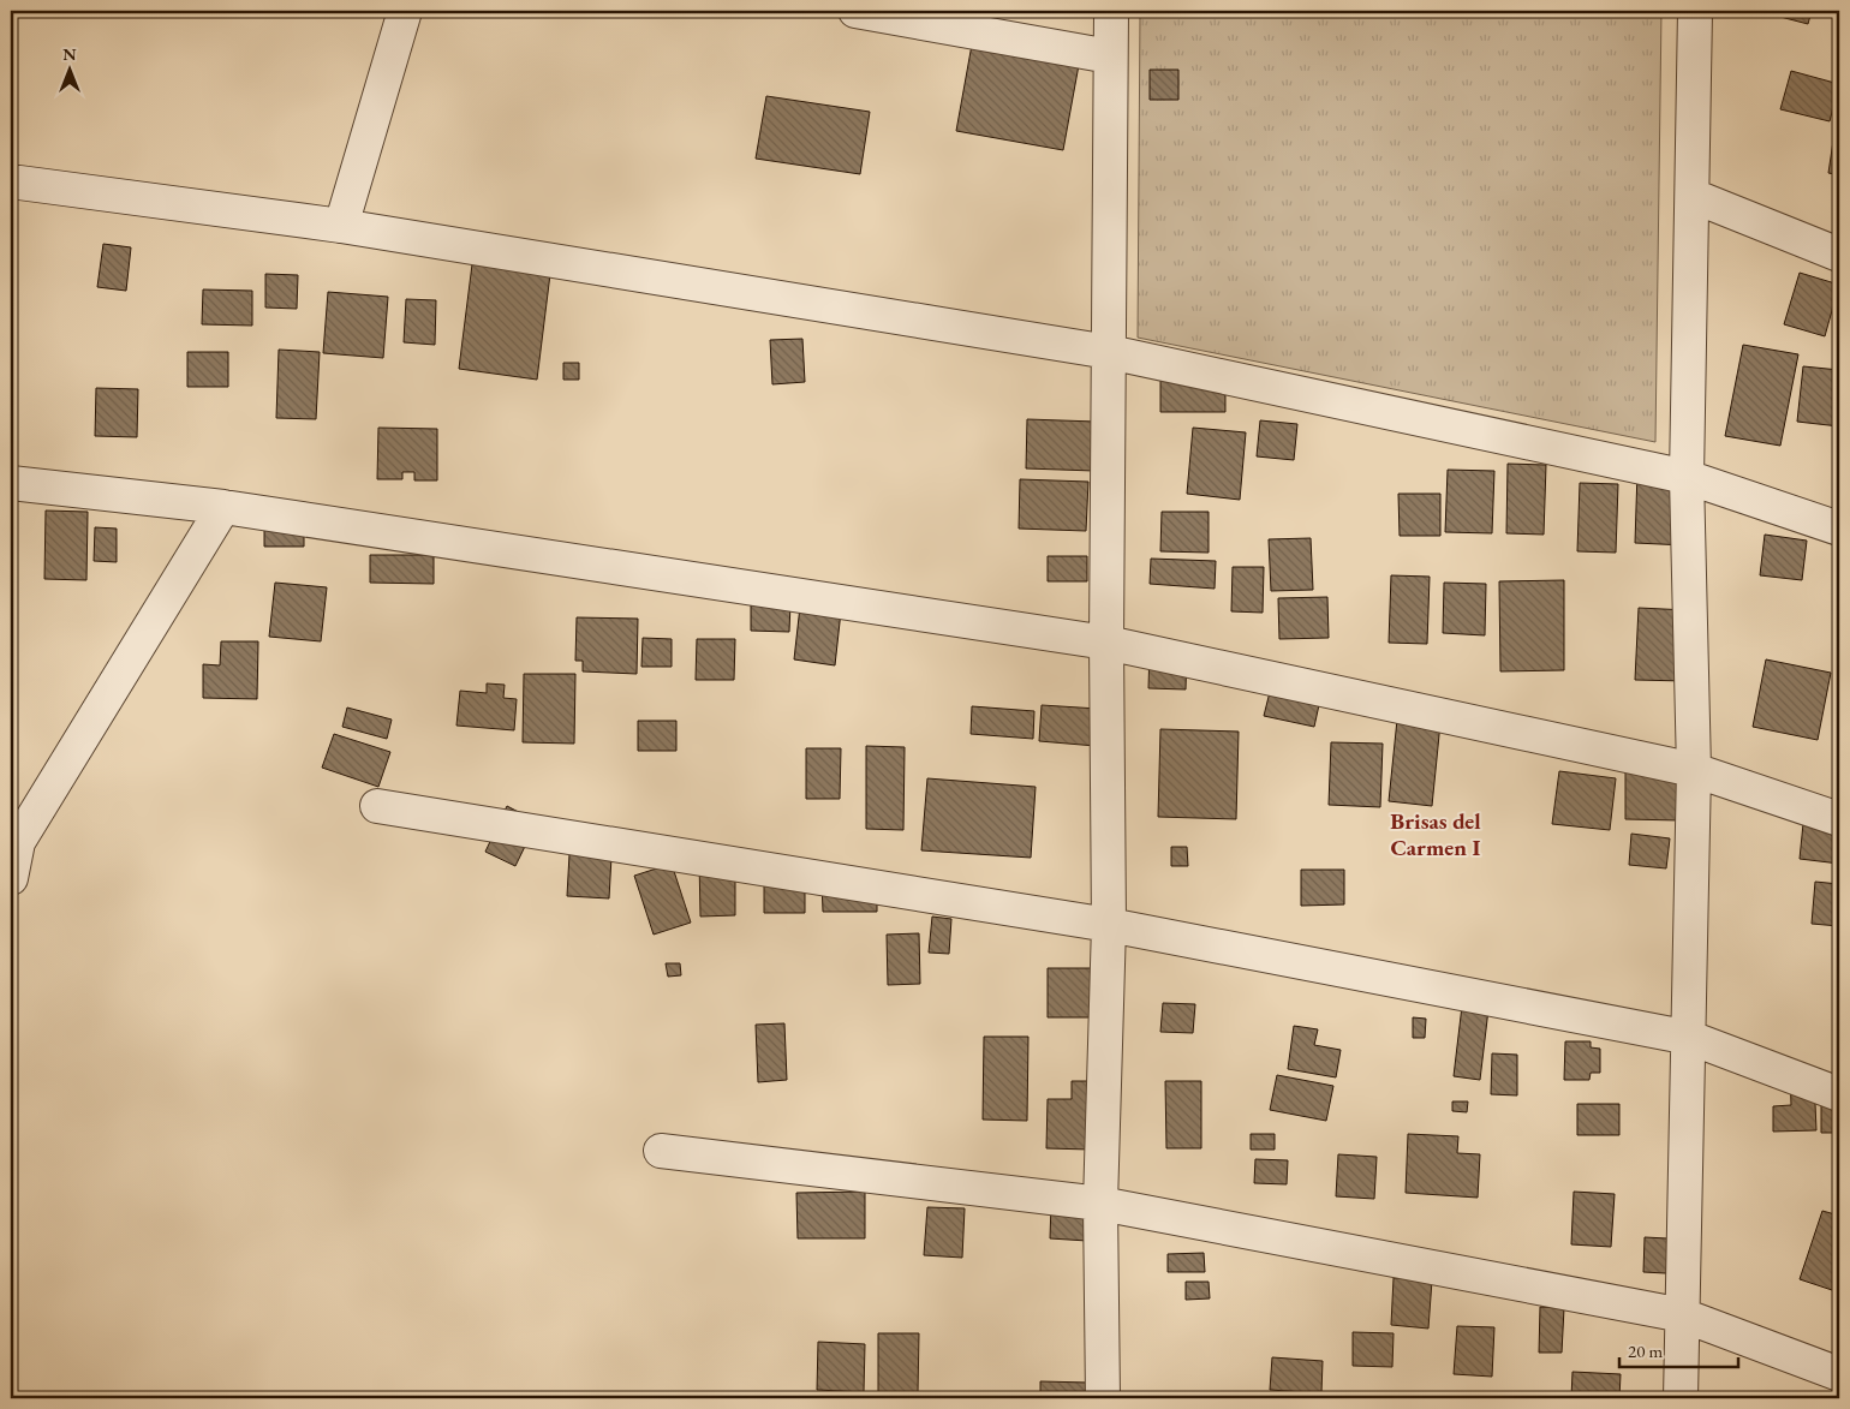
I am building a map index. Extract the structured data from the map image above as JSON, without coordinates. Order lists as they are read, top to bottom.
{
  "districts": ["Brisas del Carmen I"],
  "scale_bar": "20 m",
  "north": "top"
}
